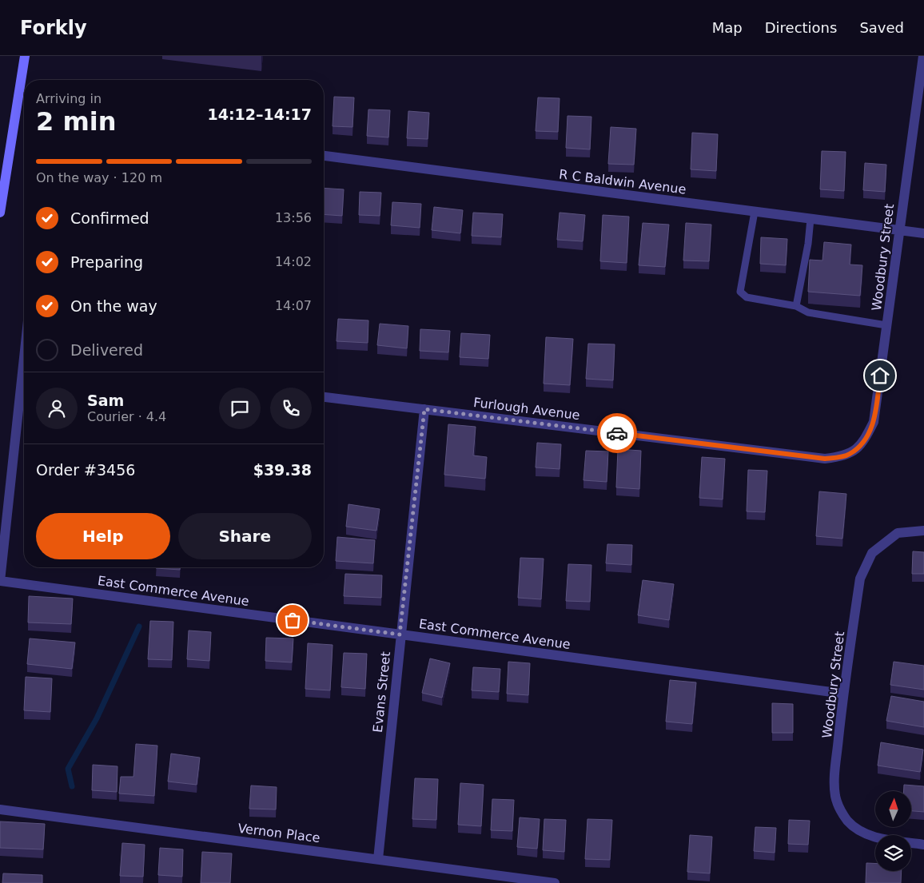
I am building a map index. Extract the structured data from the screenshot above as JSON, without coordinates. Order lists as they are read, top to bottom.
{
  "streets": {
    "street": [
      "R C Baldwin Avenue",
      "Woodbury Street",
      "Furlough Avenue",
      "East Commerce Avenue",
      "Evans Street",
      "Vernon Place"
    ]
  },
  "crossings": [
    ["R C Baldwin Avenue", "Woodbury Street"],
    ["Woodbury Street", "Furlough Avenue"],
    ["Woodbury Street", "East Commerce Avenue"],
    ["Furlough Avenue", "Evans Street"],
    ["East Commerce Avenue", "Evans Street"],
    ["Evans Street", "Vernon Place"]
  ],
  "north": "top",
  "page": {
    "header": "Forkly",
    "nav": ["Map", "Directions", "Saved"],
    "heading": ["2 min", "Arriving in", "14:12–14:17"],
    "panel": [
      "Sam",
      "Courier · 4.4",
      "Order #3456",
      "$39.38"
    ],
    "bar": "On the way · 120 m",
    "list": [
      ["Confirmed", "13:56"],
      ["Preparing", "14:02"],
      ["On the way", "14:07"],
      "Delivered"
    ],
    "buttons": ["Help", "Share"]
  }
}
